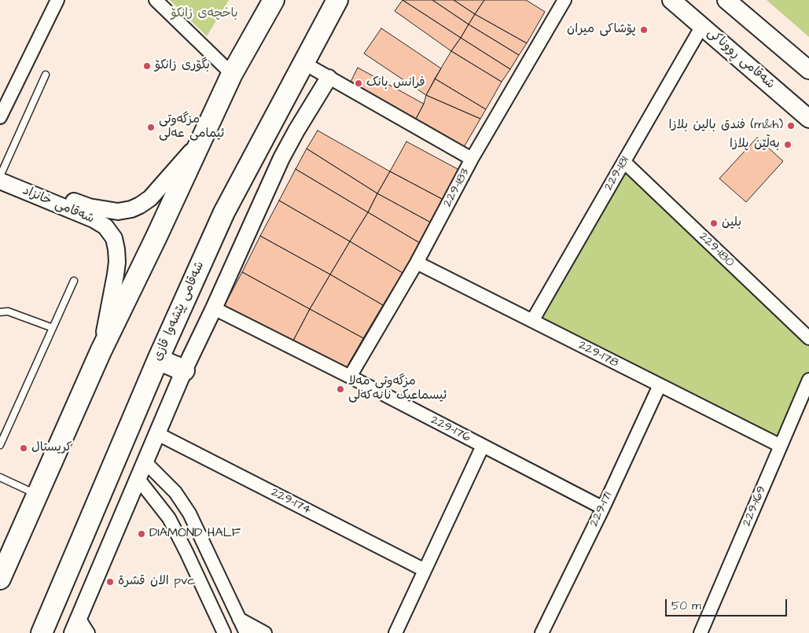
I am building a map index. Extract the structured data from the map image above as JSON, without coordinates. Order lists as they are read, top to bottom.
{
  "streets": {
    "highway": ["شەقامی پێشەوا قازی"],
    "main road": ["شەقامی ڕووناکی"],
    "street": [
      "229-181",
      "229-183",
      "شەقامی خانزاد",
      "229-180",
      "229-178",
      "229-176",
      "229-174",
      "229-169",
      "229-171"
    ]
  },
  "crossings": [
    ["شەقامی ڕووناکی", "229-181"],
    ["229-181", "229-180"],
    ["229-181", "229-178"],
    ["229-183", "229-178"],
    ["229-183", "229-176"],
    ["229-178", "229-169"],
    ["229-178", "229-171"],
    ["229-176", "229-171"]
  ],
  "parks": ["باخچەی زانکۆ"],
  "places": [
    "پۆشاکی ميران",
    "بگۆری زانكۆ",
    "فرانس بانک",
    "فندق بالين بلازا (m&h)",
    "مزگەوتی ئیمامی عەلی",
    "بەڵێن پلازا",
    "بلين",
    "مزگەوتی مەلا ئیسماعیک نانەکەلی",
    "كريستال",
    "DIAMOND HALF",
    "الان قشرة pvc"
  ],
  "scale_bar": "50 m"
}
